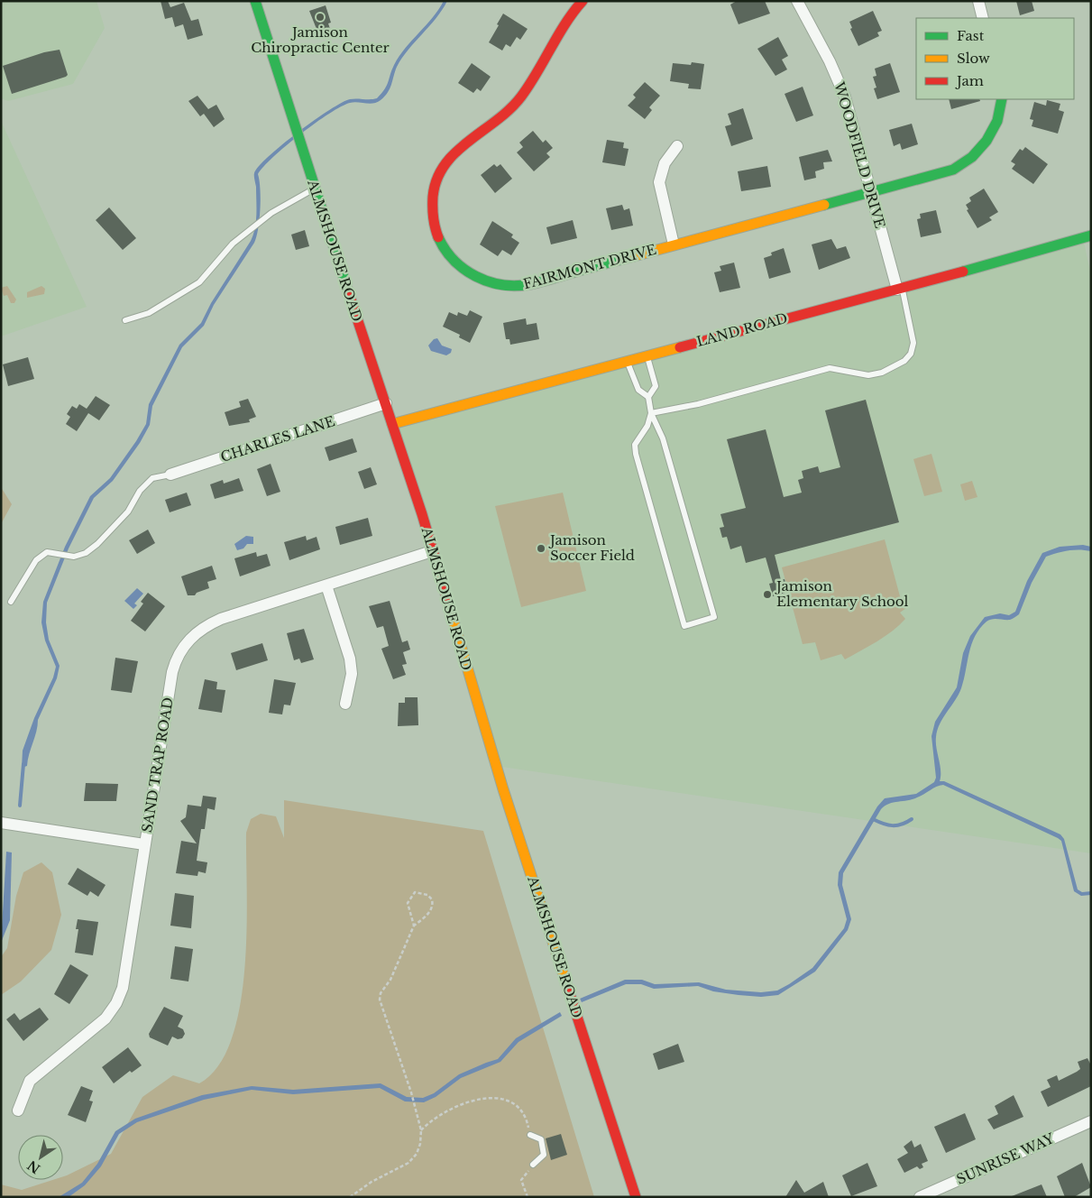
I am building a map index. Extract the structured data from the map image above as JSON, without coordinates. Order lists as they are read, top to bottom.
{
  "streets": {
    "street": [
      "WOODFIELD DRIVE",
      "ALMSHOUSE ROAD",
      "FAIRMONT DRIVE",
      "LAND ROAD",
      "CHARLES LANE",
      "SAND TRAP ROAD",
      "SUNRISE WAY"
    ]
  },
  "crossings": [
    ["WOODFIELD DRIVE", "FAIRMONT DRIVE"],
    ["WOODFIELD DRIVE", "LAND ROAD"],
    ["ALMSHOUSE ROAD", "LAND ROAD"],
    ["ALMSHOUSE ROAD", "CHARLES LANE"],
    ["ALMSHOUSE ROAD", "SAND TRAP ROAD"]
  ],
  "places": ["Jamison Chiropractic Center", "Jamison Soccer Field", "Jamison Elementary School"],
  "legend": ["Fast", "Slow", "Jam"],
  "north": "bottom left"
}
